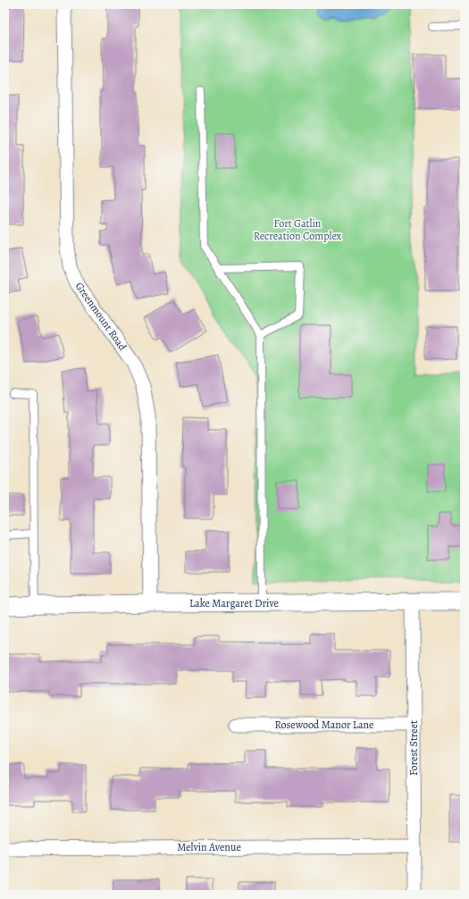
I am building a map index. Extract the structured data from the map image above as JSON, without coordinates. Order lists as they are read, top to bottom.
{
  "streets": {
    "street": [
      "Greenmount Road",
      "Lake Margaret Drive",
      "Rosewood Manor Lane",
      "Forest Street",
      "Melvin Avenue"
    ]
  },
  "crossings": [
    ["Greenmount Road", "Lake Margaret Drive"],
    ["Lake Margaret Drive", "Forest Street"],
    ["Rosewood Manor Lane", "Forest Street"],
    ["Forest Street", "Melvin Avenue"]
  ],
  "parks": ["Fort Gatlin Recreation Complex"]
}
